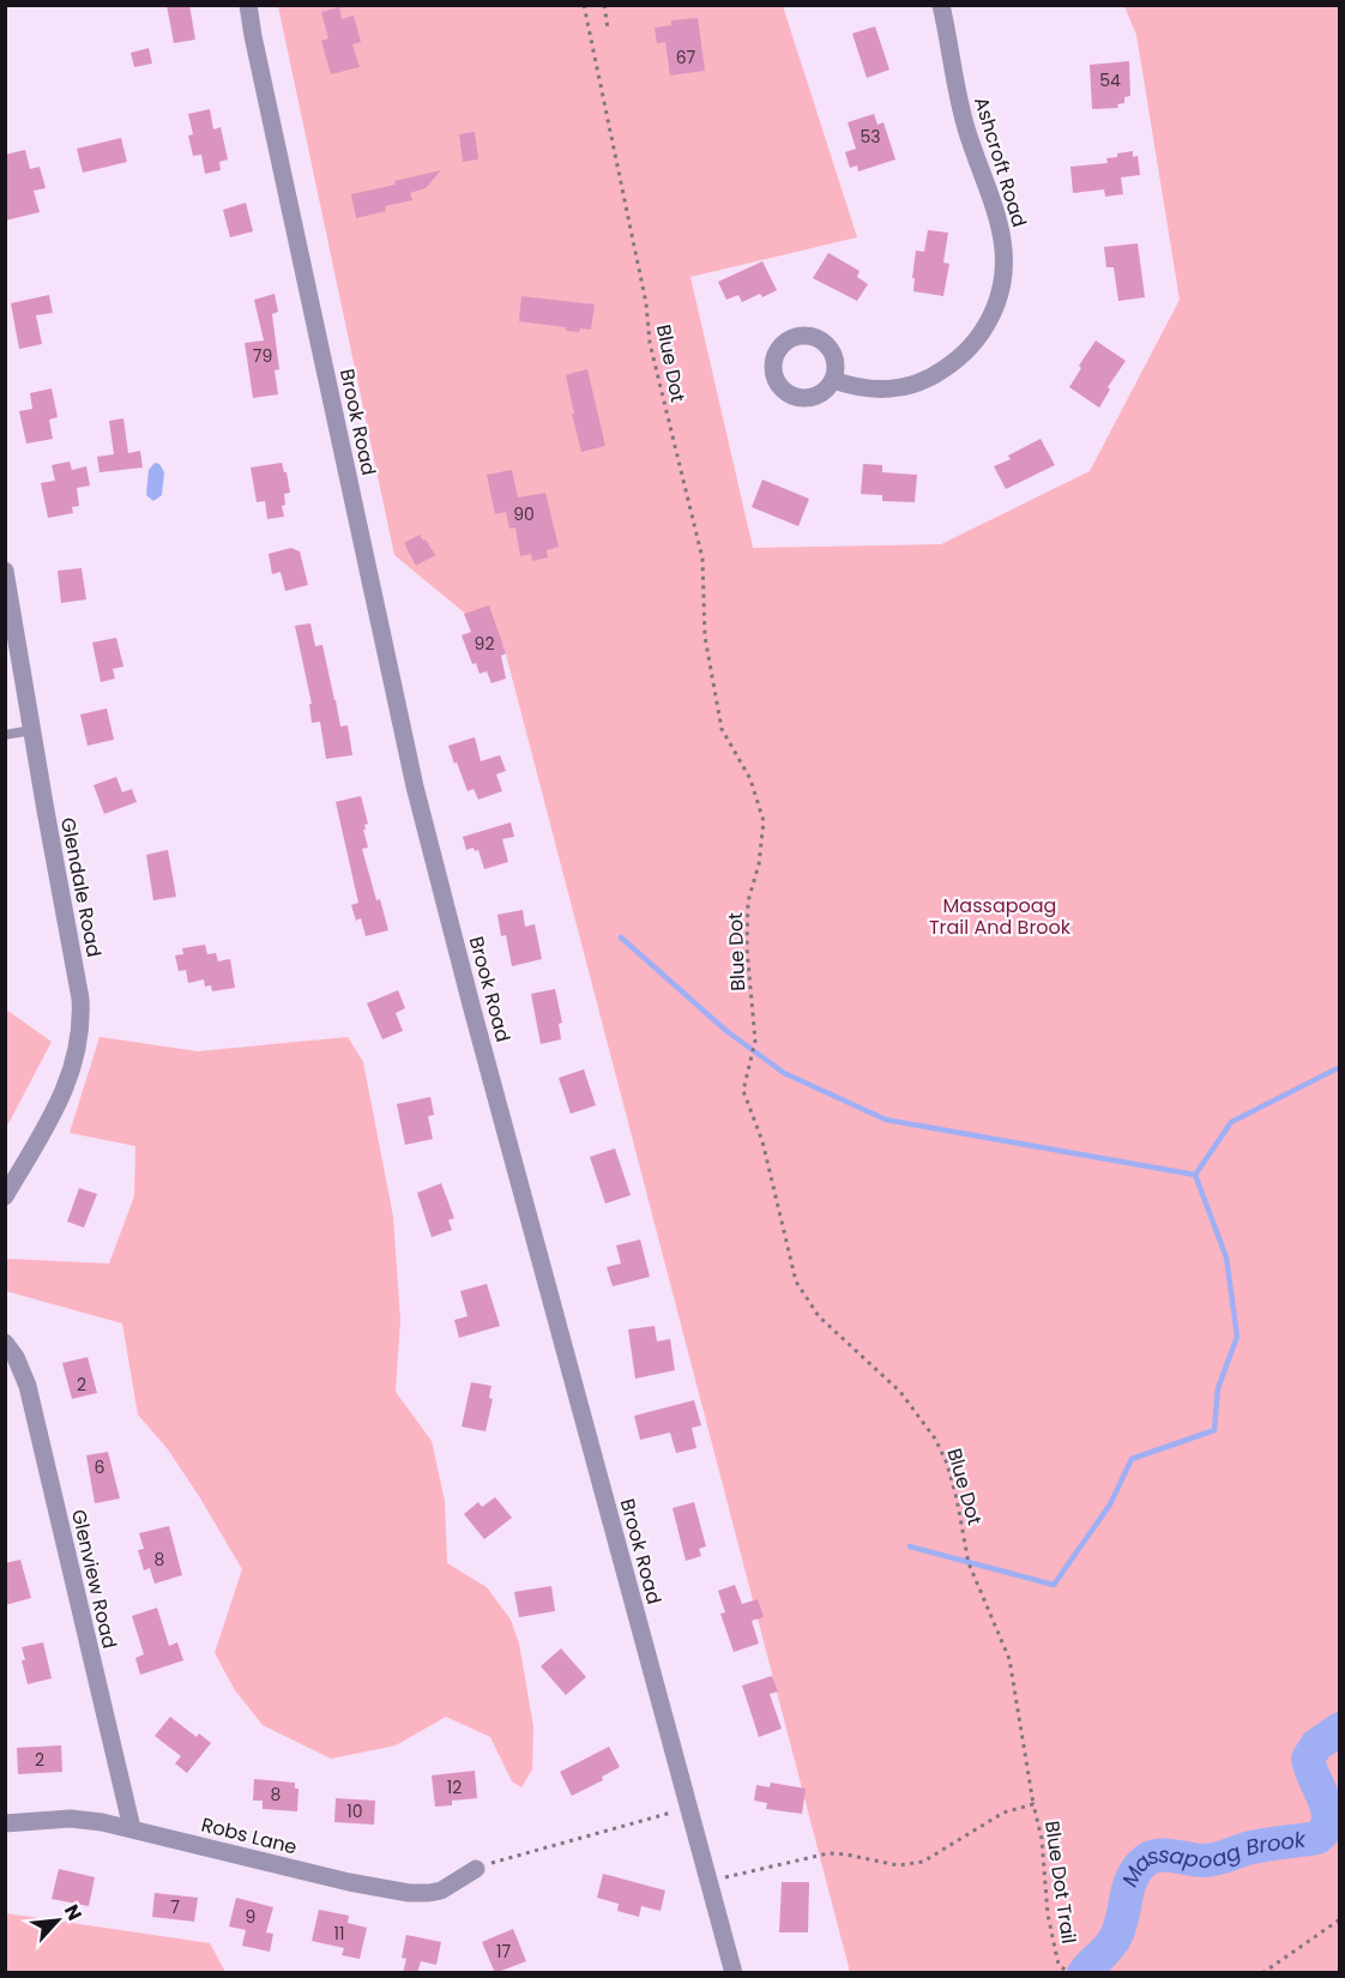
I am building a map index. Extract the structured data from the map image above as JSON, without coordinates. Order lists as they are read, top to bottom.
{
  "streets": {
    "street": [
      "Ashcroft Road",
      "Brook Road",
      "Glendale Road",
      "Glenview Road",
      "Robs Lane"
    ],
    "path": ["Blue Dot", "Blue Dot Trail"]
  },
  "crossings": [
    ["Blue Dot", "Blue Dot Trail"],
    ["Brook Road", "Blue Dot Trail"],
    ["Glenview Road", "Robs Lane"]
  ],
  "water": ["Massapoag Brook"],
  "parks": ["Massapoag Trail And Brook"],
  "house_numbers": [
    "67",
    "54",
    "53",
    "79",
    "90",
    "92",
    "2",
    "6",
    "8",
    "2",
    "12",
    "8",
    "10",
    "7",
    "9",
    "11",
    "17"
  ],
  "north": "top right"
}
